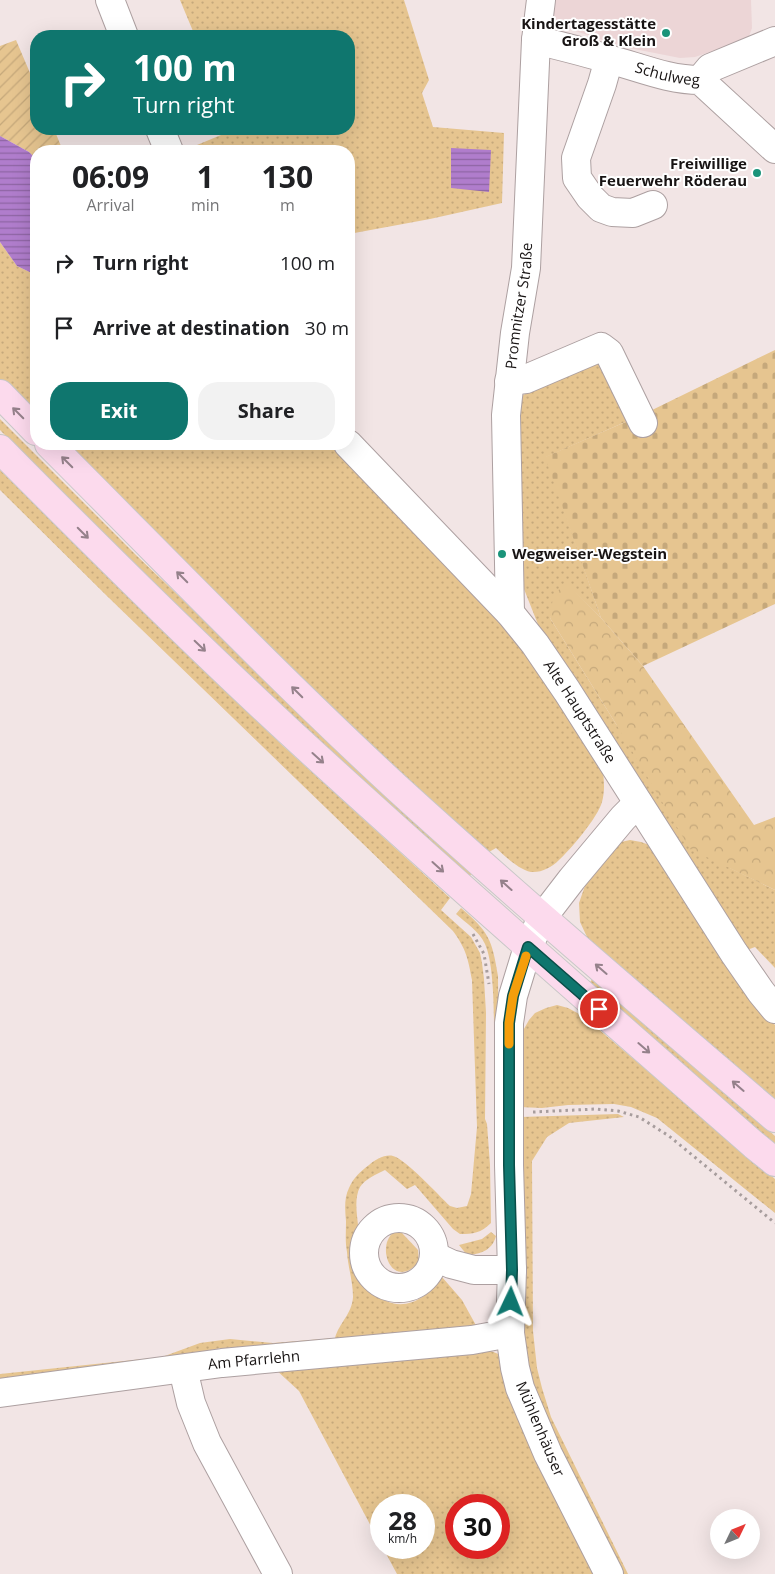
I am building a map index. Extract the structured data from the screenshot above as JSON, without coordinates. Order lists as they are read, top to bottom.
{
  "streets": {
    "street": [
      "Schulweg",
      "Promnitzer Straße",
      "Alte Hauptstraße",
      "Am Pfarrlehn",
      "Mühlenhäuser"
    ]
  },
  "crossings": [
    ["Schulweg", "Promnitzer Straße"],
    ["Promnitzer Straße", "Alte Hauptstraße"],
    ["Alte Hauptstraße", "Mühlenhäuser"],
    ["Am Pfarrlehn", "Mühlenhäuser"]
  ],
  "places": ["Kindertagesstätte Groß & Klein", "Freiwillige Feuerwehr Röderau", "Wegweiser-Wegstein"],
  "north": "top right",
  "page": {
    "turn": ["100 m", "Turn right"],
    "eta": [
      "06:09",
      "Arrival",
      "1",
      "min",
      "130",
      "m"
    ],
    "list": [
      {
        "name": "Turn right",
        "value": "100 m"
      },
      {
        "name": "Arrive at destination",
        "value": "30 m"
      }
    ],
    "buttons": ["Exit", "Share"],
    "speed": "28 km/h",
    "limit": "30"
  }
}
